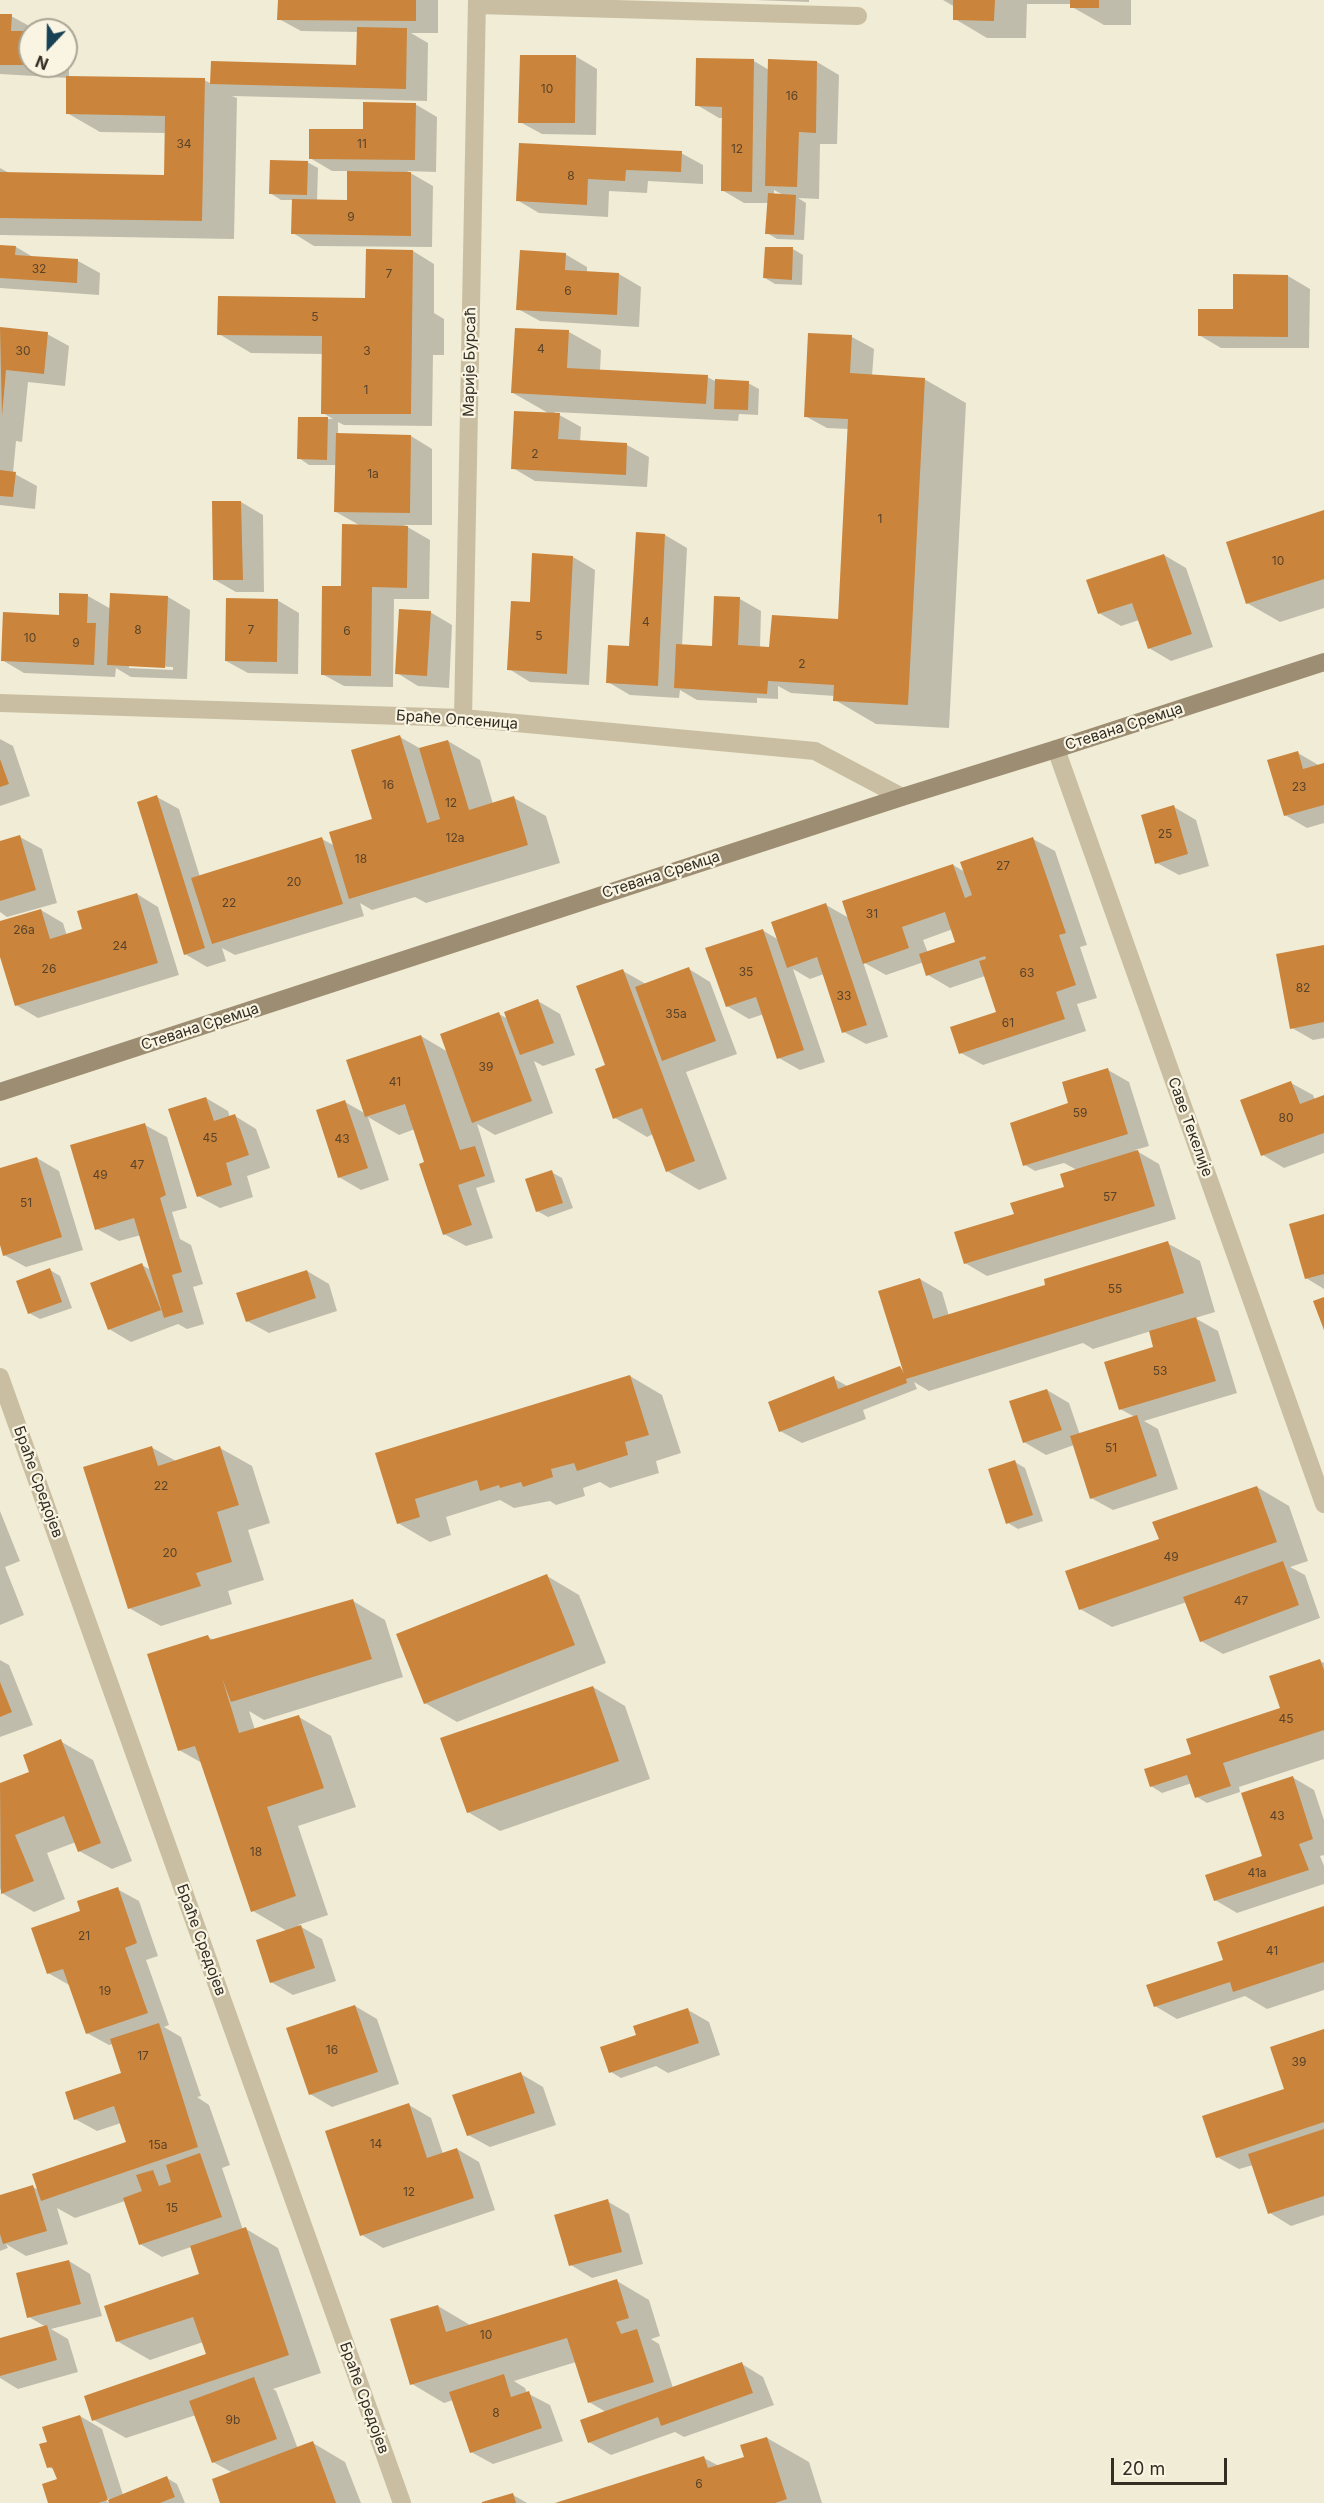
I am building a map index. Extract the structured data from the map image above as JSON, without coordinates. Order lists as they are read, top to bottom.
{
  "streets": {
    "street": [
      "Марије Бурсаћ",
      "Браће Опсеница",
      "Стевана Сремца",
      "Саве Текелије",
      "Браће Средојев"
    ]
  },
  "crossings": [
    ["Марије Бурсаћ", "Браће Опсеница"],
    ["Браће Опсеница", "Стевана Сремца"],
    ["Стевана Сремца", "Саве Текелије"]
  ],
  "house_numbers": [
    "10",
    "16",
    "34",
    "11",
    "12",
    "8",
    "9",
    "32",
    "7",
    "6",
    "5",
    "4",
    "30",
    "3",
    "1",
    "2",
    "1a",
    "1",
    "10",
    "4",
    "8",
    "7",
    "6",
    "5",
    "10",
    "9",
    "2",
    "16",
    "23",
    "12",
    "25",
    "12a",
    "18",
    "27",
    "20",
    "22",
    "31",
    "26a",
    "24",
    "26",
    "35",
    "63",
    "82",
    "33",
    "35a",
    "61",
    "39",
    "41",
    "59",
    "80",
    "45",
    "43",
    "47",
    "49",
    "57",
    "51",
    "55",
    "53",
    "51",
    "22",
    "20",
    "49",
    "47",
    "45",
    "43",
    "18",
    "41a",
    "21",
    "41",
    "19",
    "16",
    "17",
    "39",
    "14",
    "15a",
    "12",
    "15",
    "10",
    "8",
    "9b",
    "6"
  ],
  "scale_bar": "20 m",
  "north": "bottom"
}
